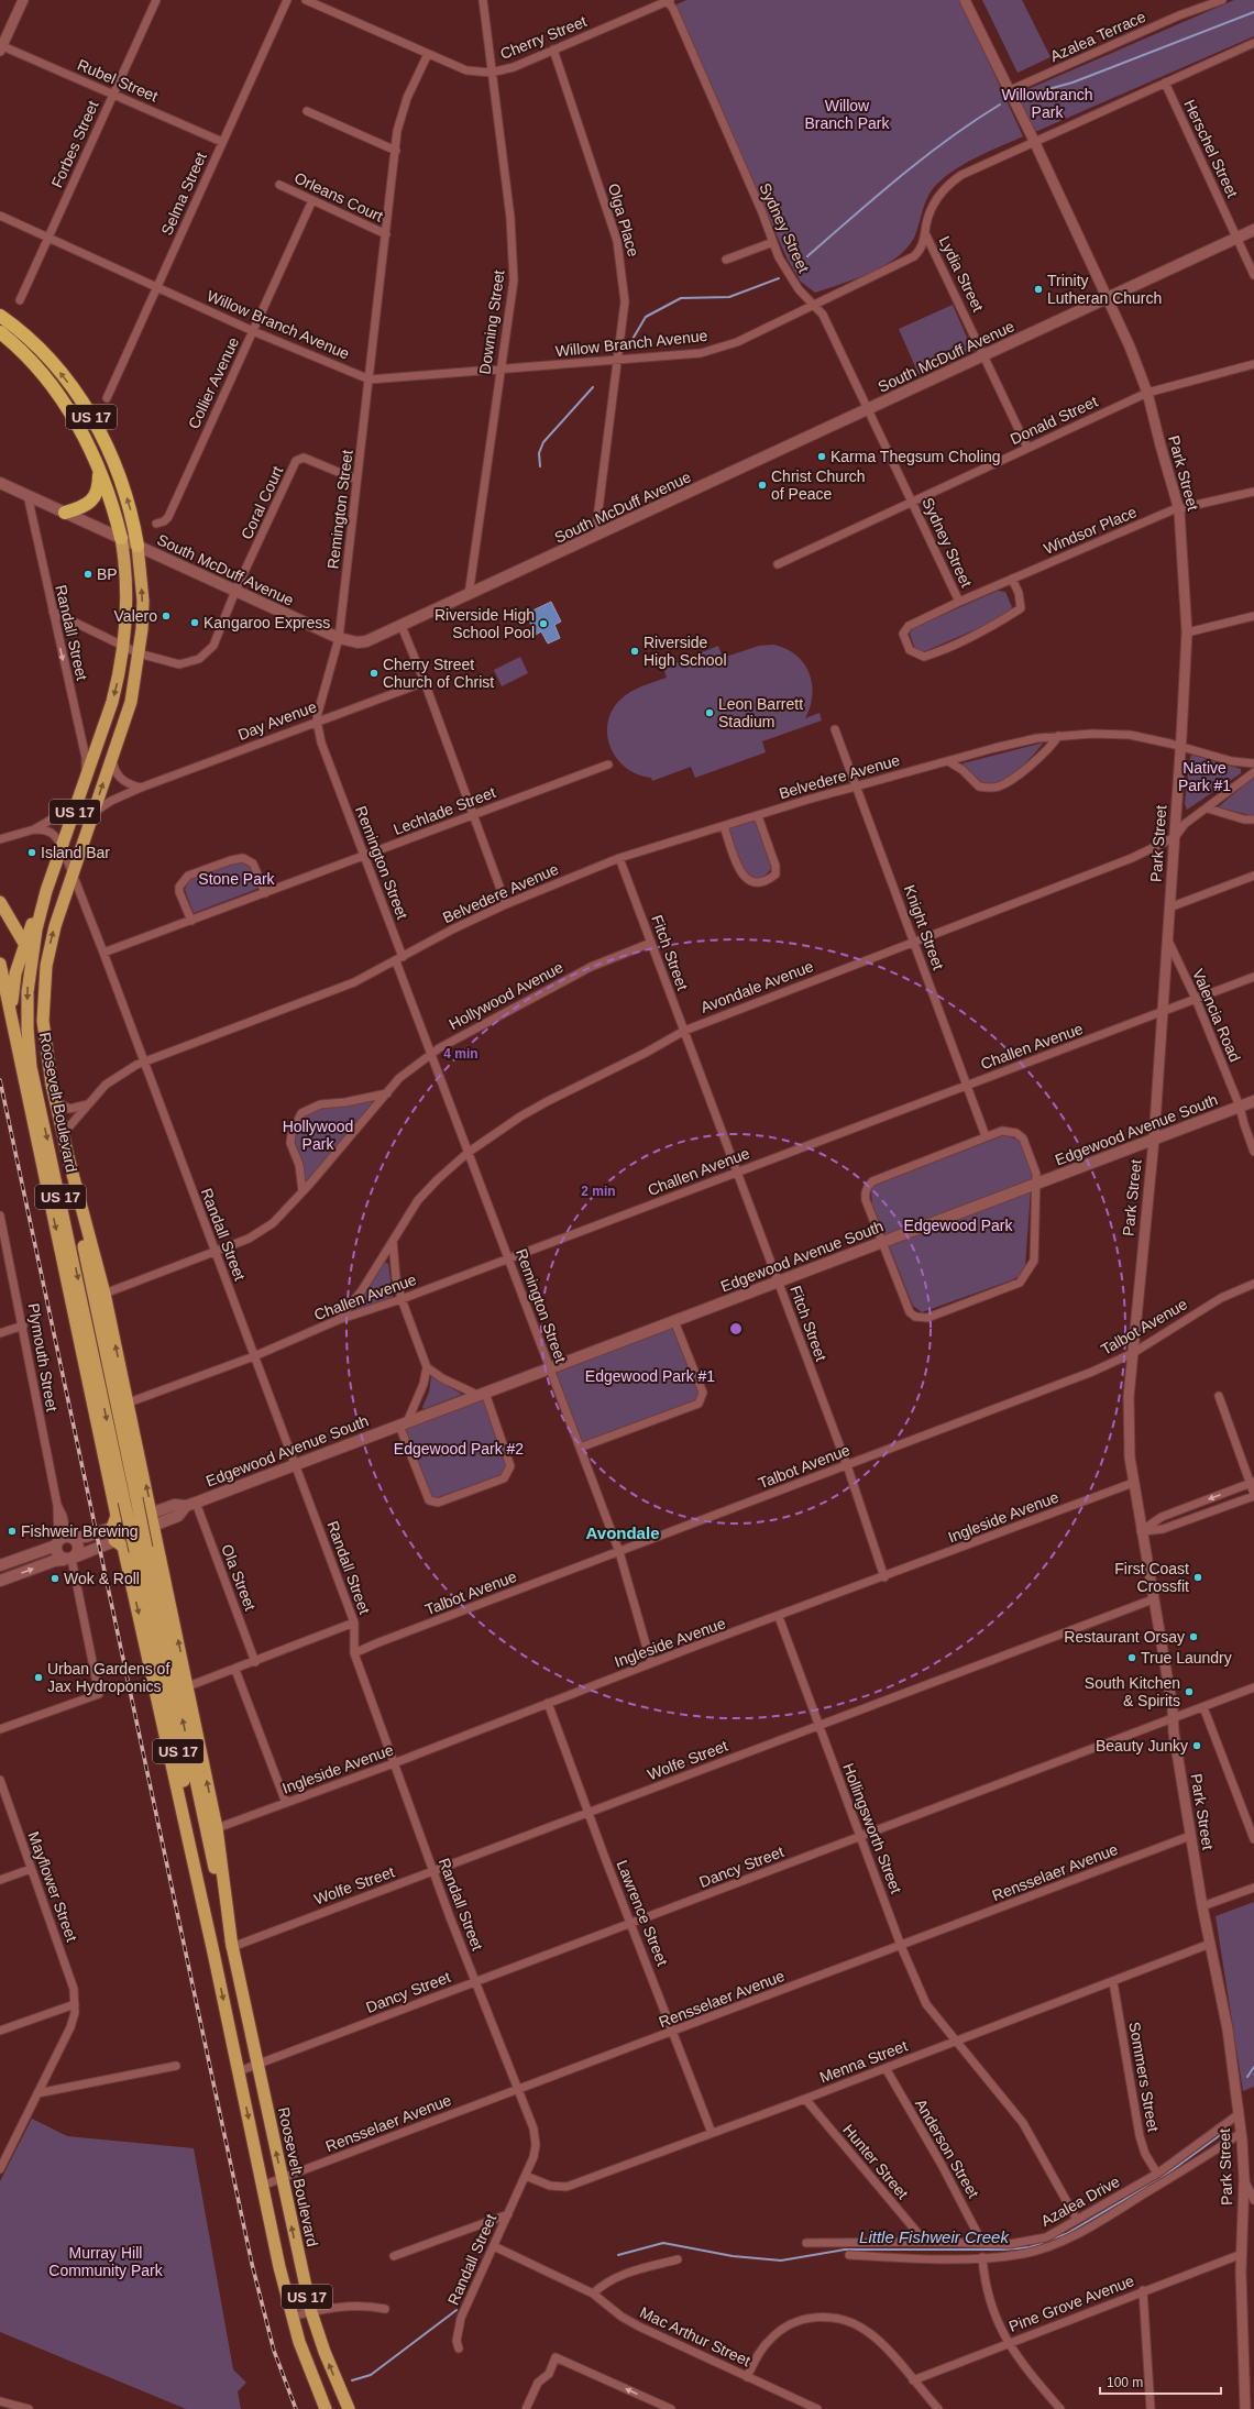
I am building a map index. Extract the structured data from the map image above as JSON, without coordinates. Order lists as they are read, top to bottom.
{
  "streets": {
    "highway": ["US 17", "Roosevelt Boulevard"],
    "main road": ["South McDuff Avenue", "Edgewood Avenue South"],
    "street": [
      "Azalea Terrace",
      "Cherry Street",
      "Rubel Street",
      "Forbes Street",
      "Herschel Street",
      "Selma Street",
      "Orleans Court",
      "Olga Place",
      "Sydney Street",
      "Lydia Street",
      "Downing Street",
      "Willow Branch Avenue",
      "Collier Avenue",
      "Donald Street",
      "Park Street",
      "Coral Court",
      "Remington Street",
      "Windsor Place",
      "Randall Street",
      "Day Avenue",
      "Belvedere Avenue",
      "Lechlade Street",
      "Knight Street",
      "Fitch Street",
      "Avondale Avenue",
      "Hollywood Avenue",
      "Valencia Road",
      "Challen Avenue",
      "Talbot Avenue",
      "Plymouth Street",
      "Ingleside Avenue",
      "Ola Street",
      "Wolfe Street",
      "Hollingsworth Street",
      "Dancy Street",
      "Rensselaer Avenue",
      "Mayflower Street",
      "Lawrence Street",
      "Menna Street",
      "Sommers Street",
      "Anderson Street",
      "Hunter Street",
      "Azalea Drive",
      "Pine Grove Avenue",
      "Mac Arthur Street"
    ]
  },
  "crossings": [
    ["Azalea Terrace", "Park Street"],
    ["Cherry Street", "Olga Place"],
    ["Cherry Street", "Sydney Street"],
    ["Cherry Street", "Downing Street"],
    ["Cherry Street", "Remington Street"],
    ["Rubel Street", "Forbes Street"],
    ["Rubel Street", "Selma Street"],
    ["Forbes Street", "Willow Branch Avenue"],
    ["Herschel Street", "Willow Branch Avenue"],
    ["Herschel Street", "South McDuff Avenue"],
    ["Selma Street", "Willow Branch Avenue"],
    ["Orleans Court", "Collier Avenue"],
    ["Orleans Court", "Remington Street"],
    ["Olga Place", "Willow Branch Avenue"],
    ["Olga Place", "South McDuff Avenue"],
    ["Sydney Street", "Willow Branch Avenue"],
    ["Sydney Street", "South McDuff Avenue"],
    ["Sydney Street", "Donald Street"],
    ["Sydney Street", "Windsor Place"],
    ["Lydia Street", "Willow Branch Avenue"],
    ["Lydia Street", "South McDuff Avenue"],
    ["Lydia Street", "Donald Street"],
    ["Downing Street", "Willow Branch Avenue"],
    ["Downing Street", "South McDuff Avenue"],
    ["Willow Branch Avenue", "Collier Avenue"],
    ["Willow Branch Avenue", "Park Street"],
    ["Willow Branch Avenue", "Remington Street"],
    ["South McDuff Avenue", "Park Street"],
    ["South McDuff Avenue", "Coral Court"],
    ["South McDuff Avenue", "Remington Street"],
    ["South McDuff Avenue", "Randall Street"],
    ["South McDuff Avenue", "Roosevelt Boulevard"],
    ["US 17", "Roosevelt Boulevard"],
    ["US 17", "Wolfe Street"],
    ["US 17", "Dancy Street"],
    ["US 17", "Rensselaer Avenue"],
    ["Donald Street", "Park Street"],
    ["Park Street", "Windsor Place"],
    ["Park Street", "Belvedere Avenue"],
    ["Park Street", "Avondale Avenue"],
    ["Park Street", "Valencia Road"],
    ["Park Street", "Challen Avenue"],
    ["Park Street", "Edgewood Avenue South"],
    ["Park Street", "Talbot Avenue"],
    ["Park Street", "Ingleside Avenue"],
    ["Park Street", "Wolfe Street"],
    ["Park Street", "Dancy Street"],
    ["Park Street", "Rensselaer Avenue"],
    ["Park Street", "Menna Street"],
    ["Park Street", "Azalea Drive"],
    ["Park Street", "Pine Grove Avenue"],
    ["Coral Court", "Remington Street"],
    ["Remington Street", "Day Avenue"],
    ["Remington Street", "Belvedere Avenue"],
    ["Remington Street", "Lechlade Street"],
    ["Remington Street", "Avondale Avenue"],
    ["Remington Street", "Hollywood Avenue"],
    ["Remington Street", "Challen Avenue"],
    ["Remington Street", "Edgewood Avenue South"],
    ["Remington Street", "Talbot Avenue"],
    ["Remington Street", "Ingleside Avenue"],
    ["Randall Street", "Belvedere Avenue"],
    ["Randall Street", "Lechlade Street"],
    ["Randall Street", "Hollywood Avenue"],
    ["Randall Street", "Challen Avenue"],
    ["Randall Street", "Roosevelt Boulevard"],
    ["Randall Street", "Edgewood Avenue South"],
    ["Randall Street", "Talbot Avenue"],
    ["Randall Street", "Ingleside Avenue"],
    ["Randall Street", "Wolfe Street"],
    ["Randall Street", "Dancy Street"],
    ["Randall Street", "Rensselaer Avenue"],
    ["Randall Street", "Menna Street"],
    ["Randall Street", "Mac Arthur Street"],
    ["Day Avenue", "Roosevelt Boulevard"],
    ["Belvedere Avenue", "Knight Street"],
    ["Belvedere Avenue", "Fitch Street"],
    ["Belvedere Avenue", "Roosevelt Boulevard"],
    ["Knight Street", "Avondale Avenue"],
    ["Knight Street", "Challen Avenue"],
    ["Fitch Street", "Avondale Avenue"],
    ["Fitch Street", "Hollywood Avenue"],
    ["Fitch Street", "Challen Avenue"],
    ["Fitch Street", "Edgewood Avenue South"],
    ["Fitch Street", "Talbot Avenue"],
    ["Fitch Street", "Ingleside Avenue"],
    ["Avondale Avenue", "Challen Avenue"],
    ["Valencia Road", "Challen Avenue"],
    ["Valencia Road", "Edgewood Avenue South"],
    ["Roosevelt Boulevard", "Wolfe Street"],
    ["Roosevelt Boulevard", "Dancy Street"],
    ["Roosevelt Boulevard", "Rensselaer Avenue"],
    ["Edgewood Avenue South", "Plymouth Street"],
    ["Edgewood Avenue South", "Ola Street"],
    ["Ingleside Avenue", "Hollingsworth Street"],
    ["Ingleside Avenue", "Lawrence Street"],
    ["Wolfe Street", "Hollingsworth Street"],
    ["Wolfe Street", "Lawrence Street"],
    ["Hollingsworth Street", "Dancy Street"],
    ["Hollingsworth Street", "Rensselaer Avenue"],
    ["Hollingsworth Street", "Menna Street"],
    ["Hollingsworth Street", "Azalea Drive"],
    ["Dancy Street", "Lawrence Street"],
    ["Rensselaer Avenue", "Lawrence Street"],
    ["Lawrence Street", "Menna Street"],
    ["Menna Street", "Sommers Street"],
    ["Menna Street", "Anderson Street"],
    ["Menna Street", "Hunter Street"],
    ["Sommers Street", "Azalea Drive"],
    ["Anderson Street", "Azalea Drive"],
    ["Hunter Street", "Azalea Drive"]
  ],
  "districts": ["Avondale"],
  "water": ["Little Fishweir Creek"],
  "parks": [
    "Willowbranch Park",
    "Willow Branch Park",
    "Native Park #1",
    "Stone Park",
    "Hollywood Park",
    "Edgewood Park",
    "Edgewood Park #1",
    "Edgewood Park #2",
    "Murray Hill Community Park"
  ],
  "places": [
    "Trinity Lutheran Church",
    "Karma Thegsum Choling",
    "Christ Church of Peace",
    "BP",
    "Valero",
    "Kangaroo Express",
    "Riverside High School Pool",
    "Riverside High School",
    "Cherry Street Church of Christ",
    "Leon Barrett Stadium",
    "Island Bar",
    "Fishweir Brewing",
    "First Coast Crossfit",
    "Wok & Roll",
    "Restaurant Orsay",
    "True Laundry",
    "Urban Gardens of Jax Hydroponics",
    "South Kitchen & Spirits",
    "Beauty Junky"
  ],
  "scale_bar": "100 m",
  "rings": ["4 min", "2 min"]
}
